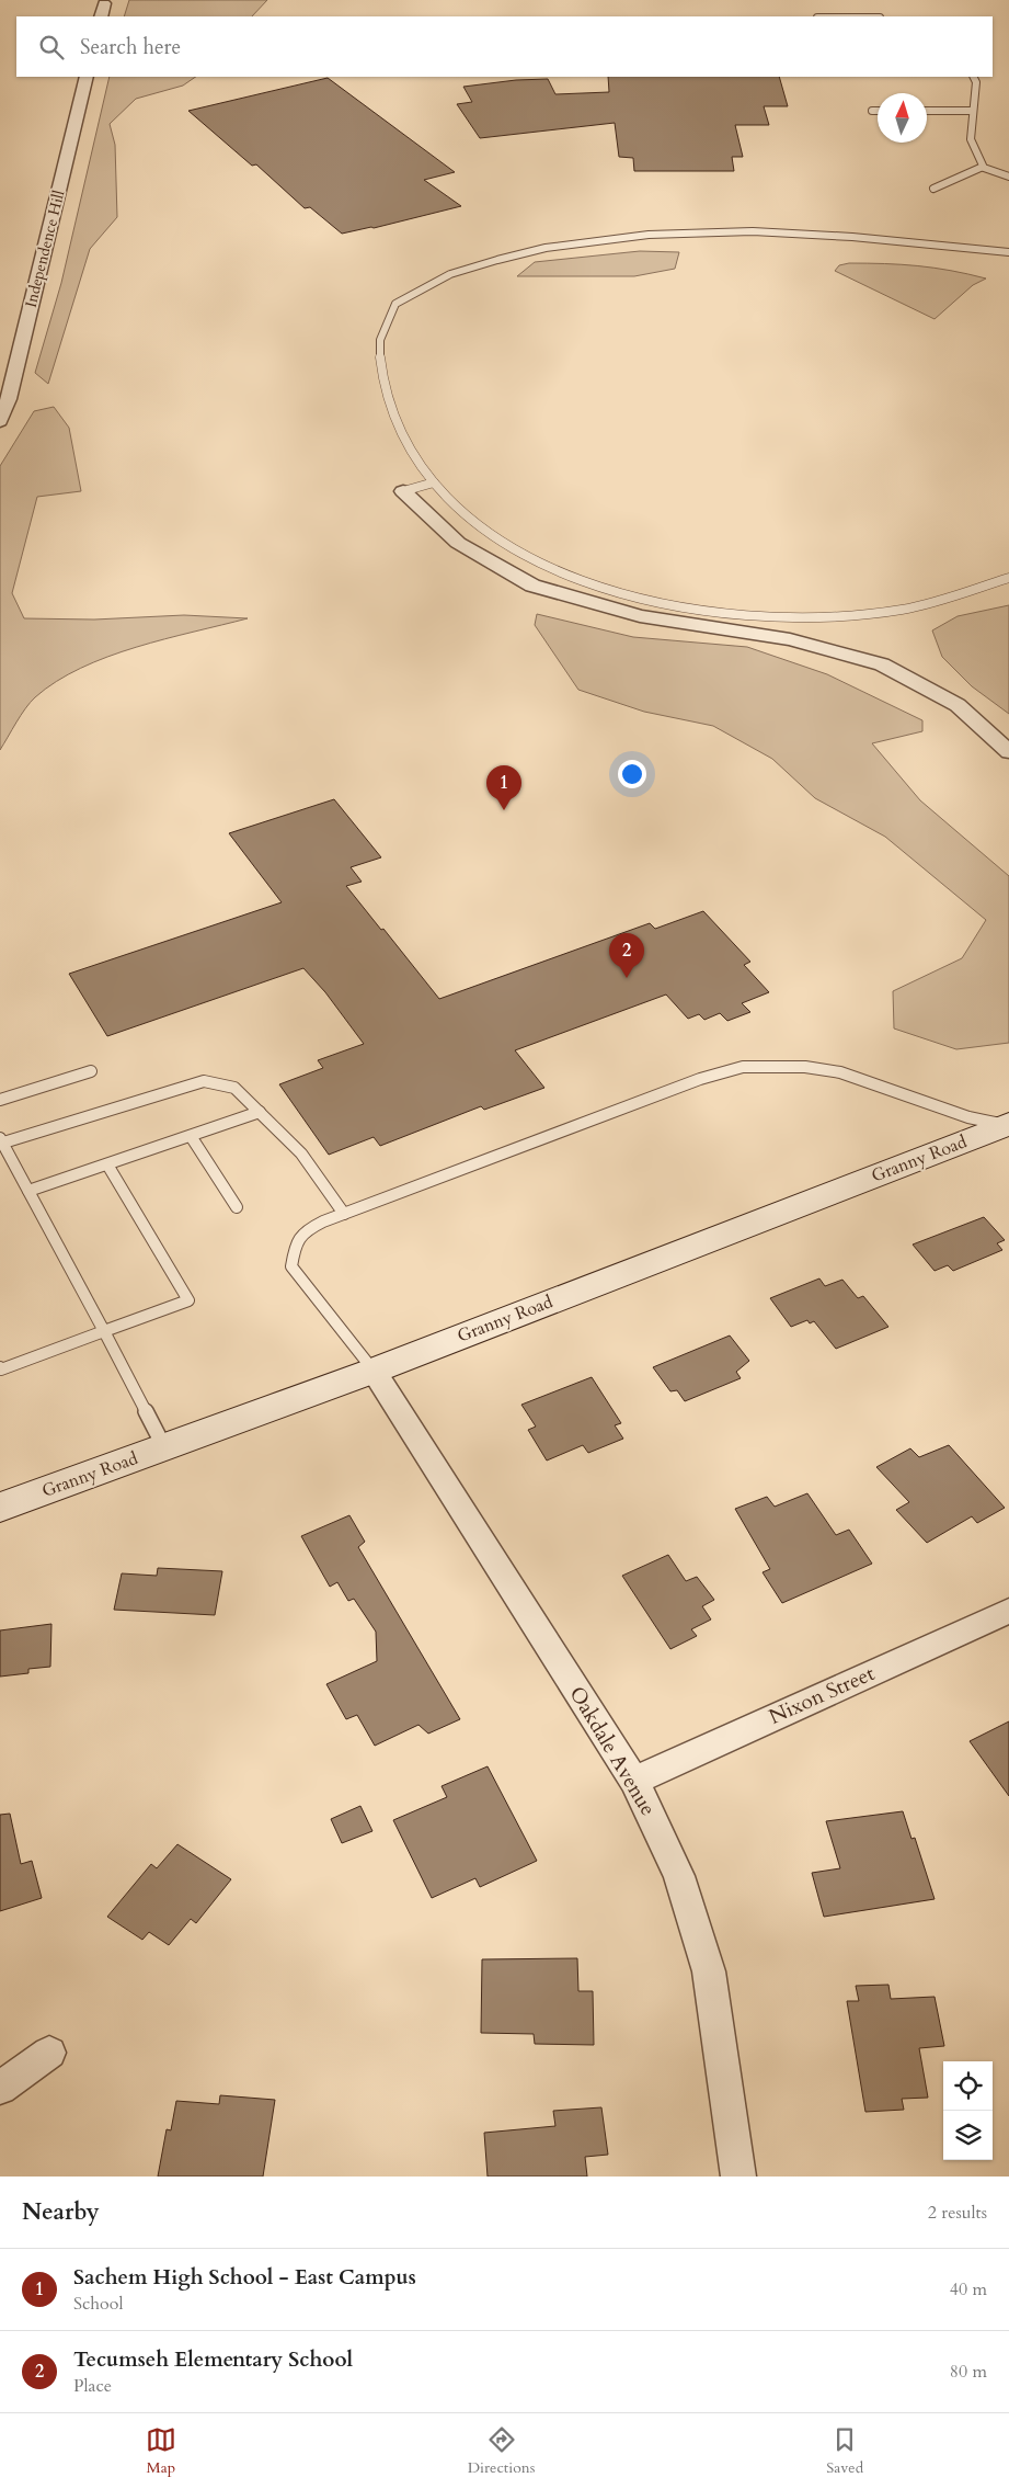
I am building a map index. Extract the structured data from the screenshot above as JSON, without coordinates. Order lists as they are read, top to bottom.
{
  "streets": {
    "street": [
      "Independence Hill",
      "Granny Road",
      "Nixon Street",
      "Oakdale Avenue"
    ]
  },
  "crossings": [
    ["Granny Road", "Oakdale Avenue"],
    ["Nixon Street", "Oakdale Avenue"]
  ],
  "north": "top",
  "page": {
    "search": "Search here",
    "pins": ["1", "2"],
    "heading": ["Nearby", "2 results"],
    "list": [
      {
        "mark": "1",
        "name": "Sachem High School - East Campus",
        "note": "School",
        "value": "40 m"
      },
      {
        "mark": "2",
        "name": "Tecumseh Elementary School",
        "note": "Place",
        "value": "80 m"
      }
    ],
    "nav": ["Map", "Directions", "Saved"]
  }
}
